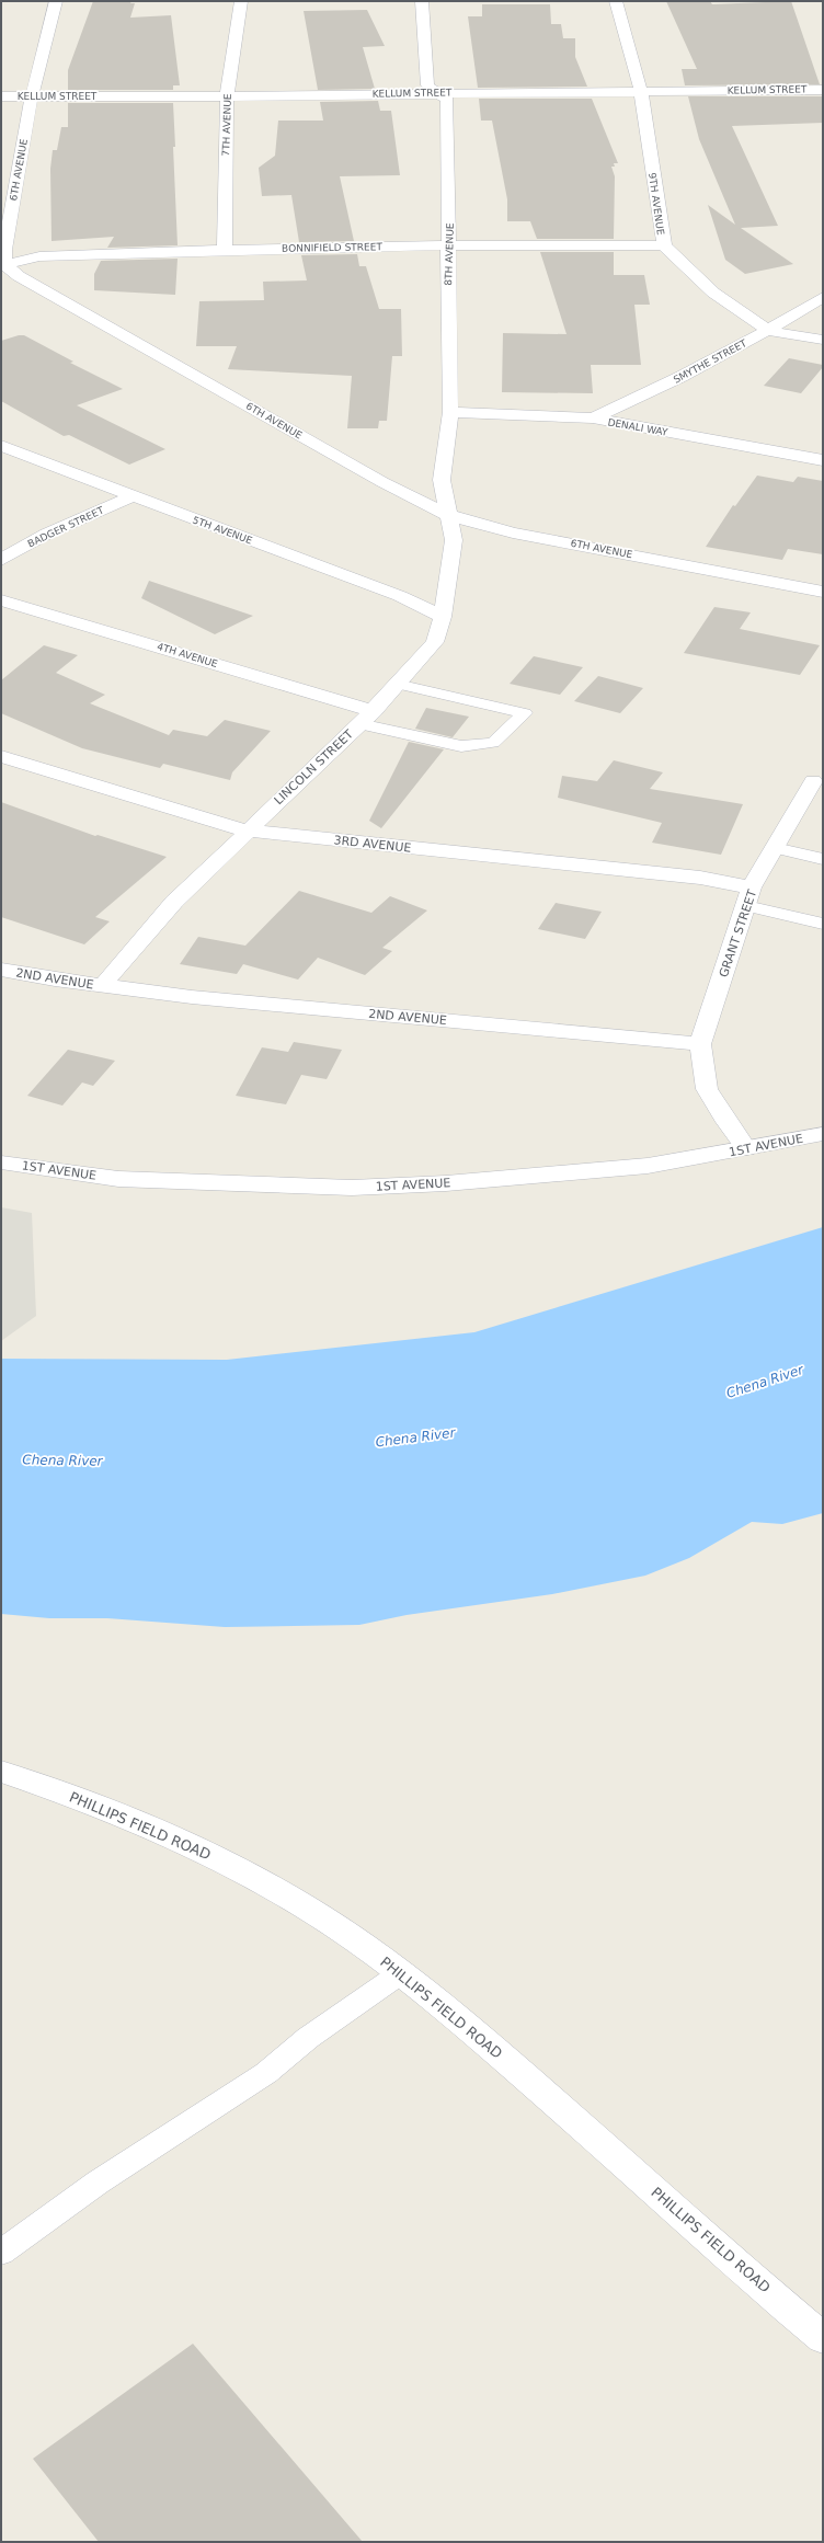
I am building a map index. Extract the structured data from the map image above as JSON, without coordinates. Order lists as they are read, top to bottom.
{
  "streets": {
    "street": [
      "KELLUM STREET",
      "7TH AVENUE",
      "6TH AVENUE",
      "9TH AVENUE",
      "BONNIFIELD STREET",
      "8TH AVENUE",
      "SMYTHE STREET",
      "DENALI WAY",
      "BADGER STREET",
      "5TH AVENUE",
      "4TH AVENUE",
      "LINCOLN STREET",
      "3RD AVENUE",
      "GRANT STREET",
      "2ND AVENUE",
      "1ST AVENUE",
      "PHILLIPS FIELD ROAD"
    ]
  },
  "crossings": [
    ["KELLUM STREET", "7TH AVENUE"],
    ["KELLUM STREET", "6TH AVENUE"],
    ["KELLUM STREET", "9TH AVENUE"],
    ["KELLUM STREET", "8TH AVENUE"],
    ["7TH AVENUE", "BONNIFIELD STREET"],
    ["6TH AVENUE", "BONNIFIELD STREET"],
    ["6TH AVENUE", "8TH AVENUE"],
    ["6TH AVENUE", "LINCOLN STREET"],
    ["9TH AVENUE", "BONNIFIELD STREET"],
    ["9TH AVENUE", "SMYTHE STREET"],
    ["BONNIFIELD STREET", "8TH AVENUE"],
    ["8TH AVENUE", "DENALI WAY"],
    ["8TH AVENUE", "LINCOLN STREET"],
    ["SMYTHE STREET", "DENALI WAY"],
    ["BADGER STREET", "5TH AVENUE"],
    ["5TH AVENUE", "LINCOLN STREET"],
    ["4TH AVENUE", "LINCOLN STREET"],
    ["LINCOLN STREET", "3RD AVENUE"],
    ["LINCOLN STREET", "2ND AVENUE"],
    ["3RD AVENUE", "GRANT STREET"],
    ["GRANT STREET", "2ND AVENUE"]
  ],
  "water": ["Chena River"]
}
